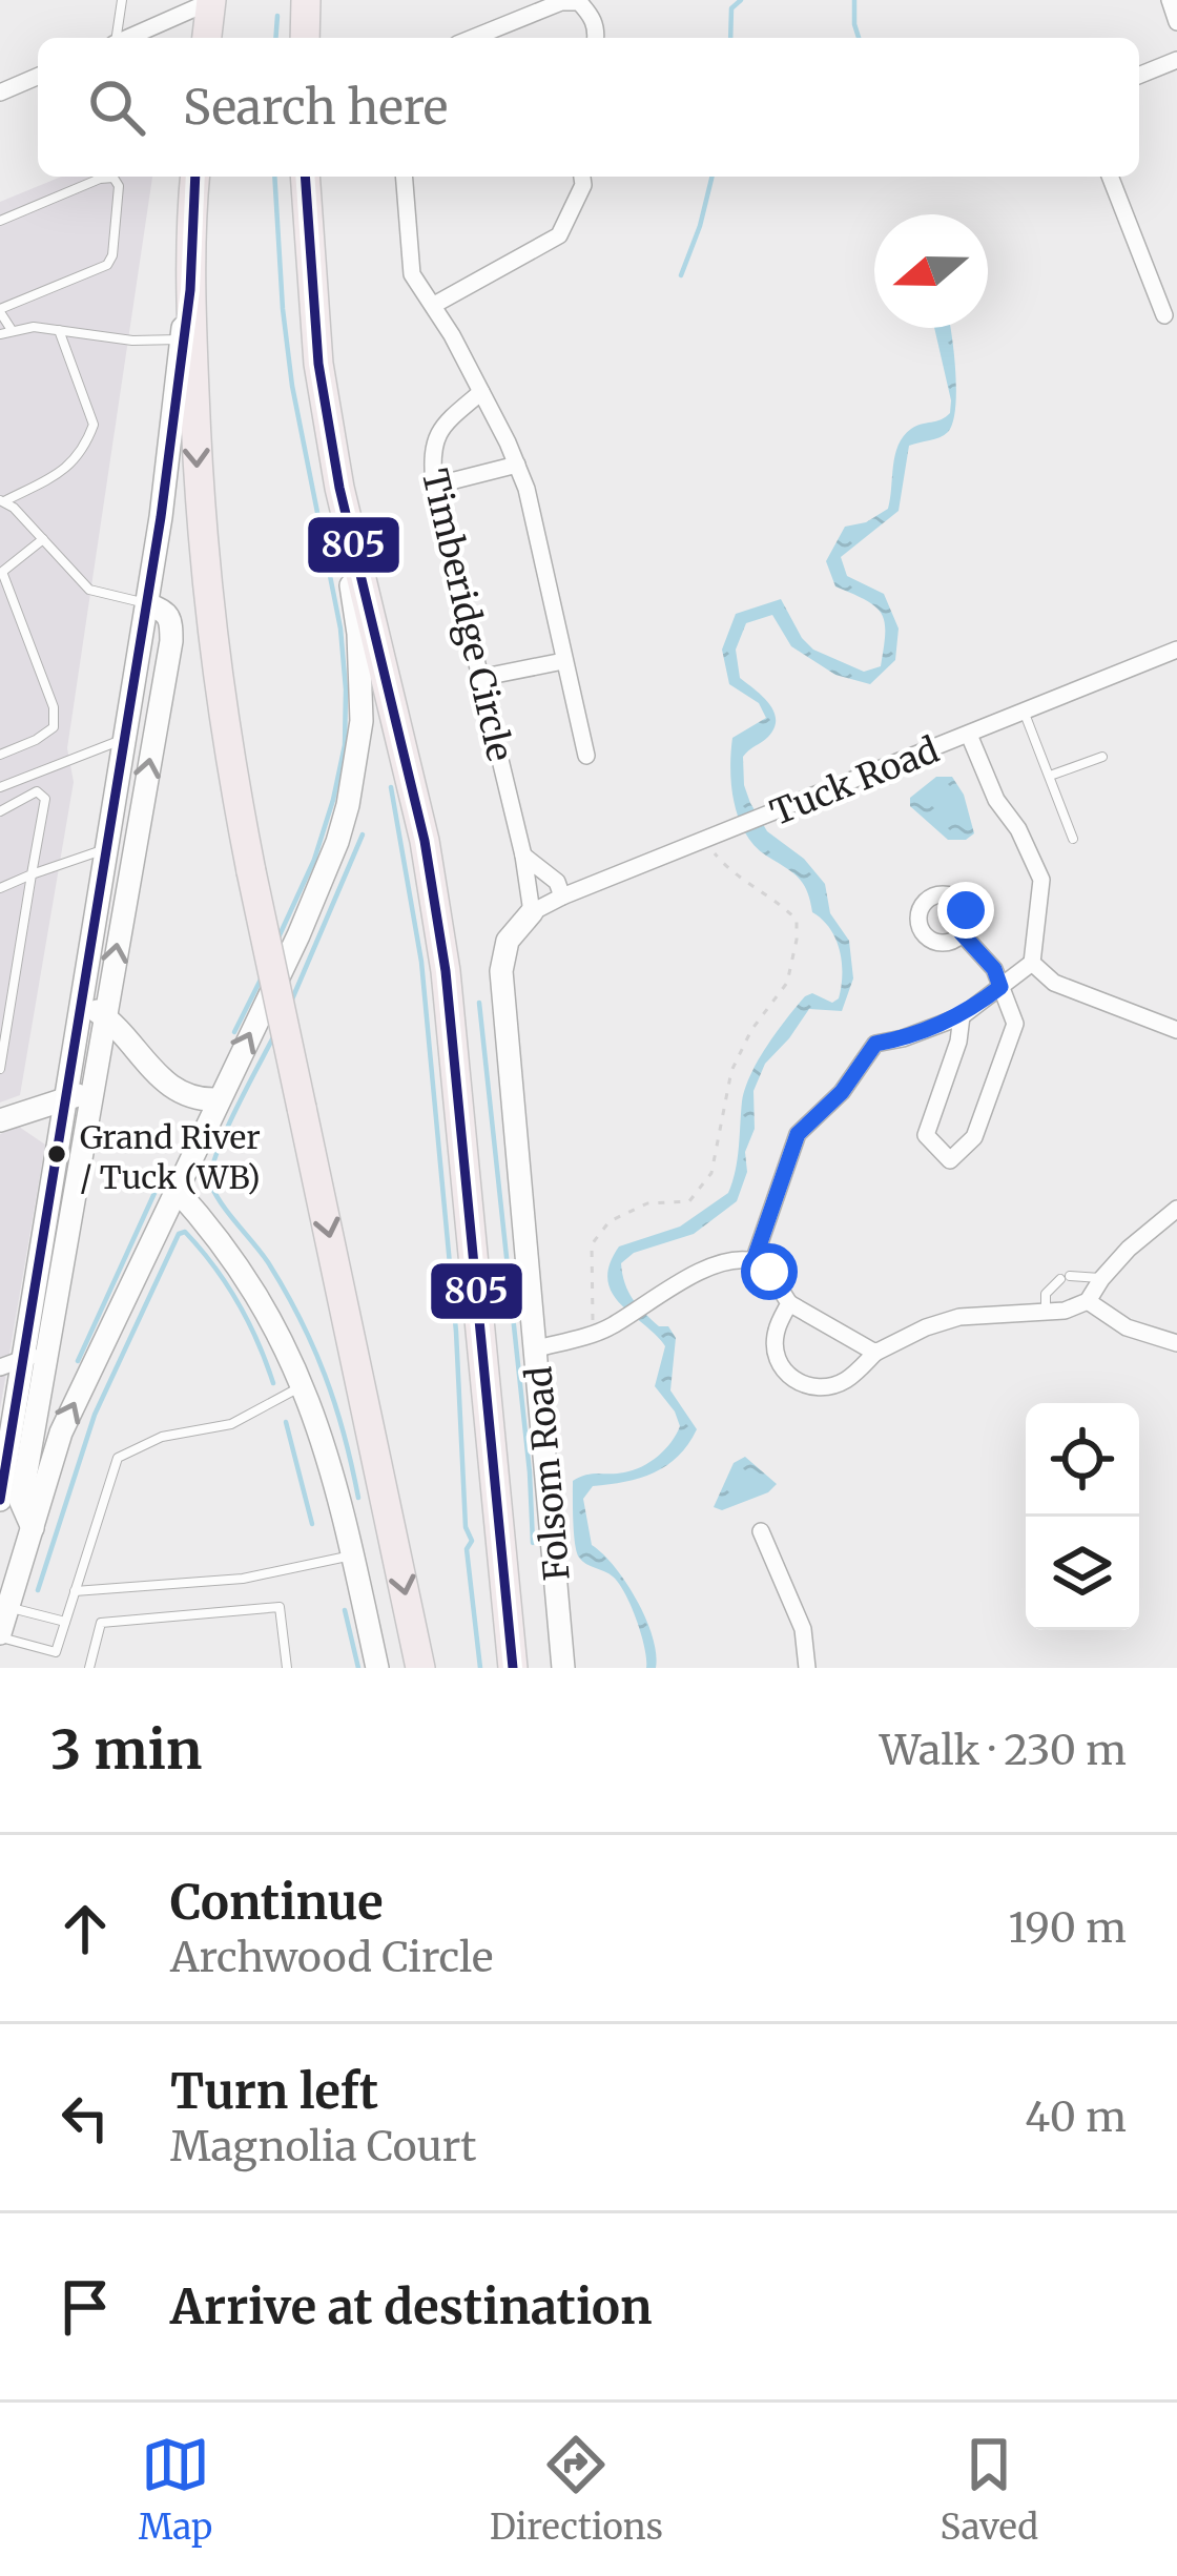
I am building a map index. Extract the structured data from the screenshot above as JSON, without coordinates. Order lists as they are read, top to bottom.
{
  "streets": {
    "main road": ["Folsom Road"],
    "street": ["Timberidge Circle", "Tuck Road"]
  },
  "crossings": [
    ["Timberidge Circle", "Tuck Road"],
    ["Timberidge Circle", "Folsom Road"],
    ["Tuck Road", "Folsom Road"]
  ],
  "places": ["Grand River / Tuck (WB)"],
  "lines": ["transit line 805"],
  "north": "left",
  "page": {
    "search": "Search here",
    "heading": ["3 min", "Walk · 230 m"],
    "list": [
      ["Continue", "Archwood Circle", "190 m"],
      ["Turn left", "Magnolia Court", "40 m"],
      "Arrive at destination"
    ],
    "nav": ["Map", "Directions", "Saved"]
  }
}
